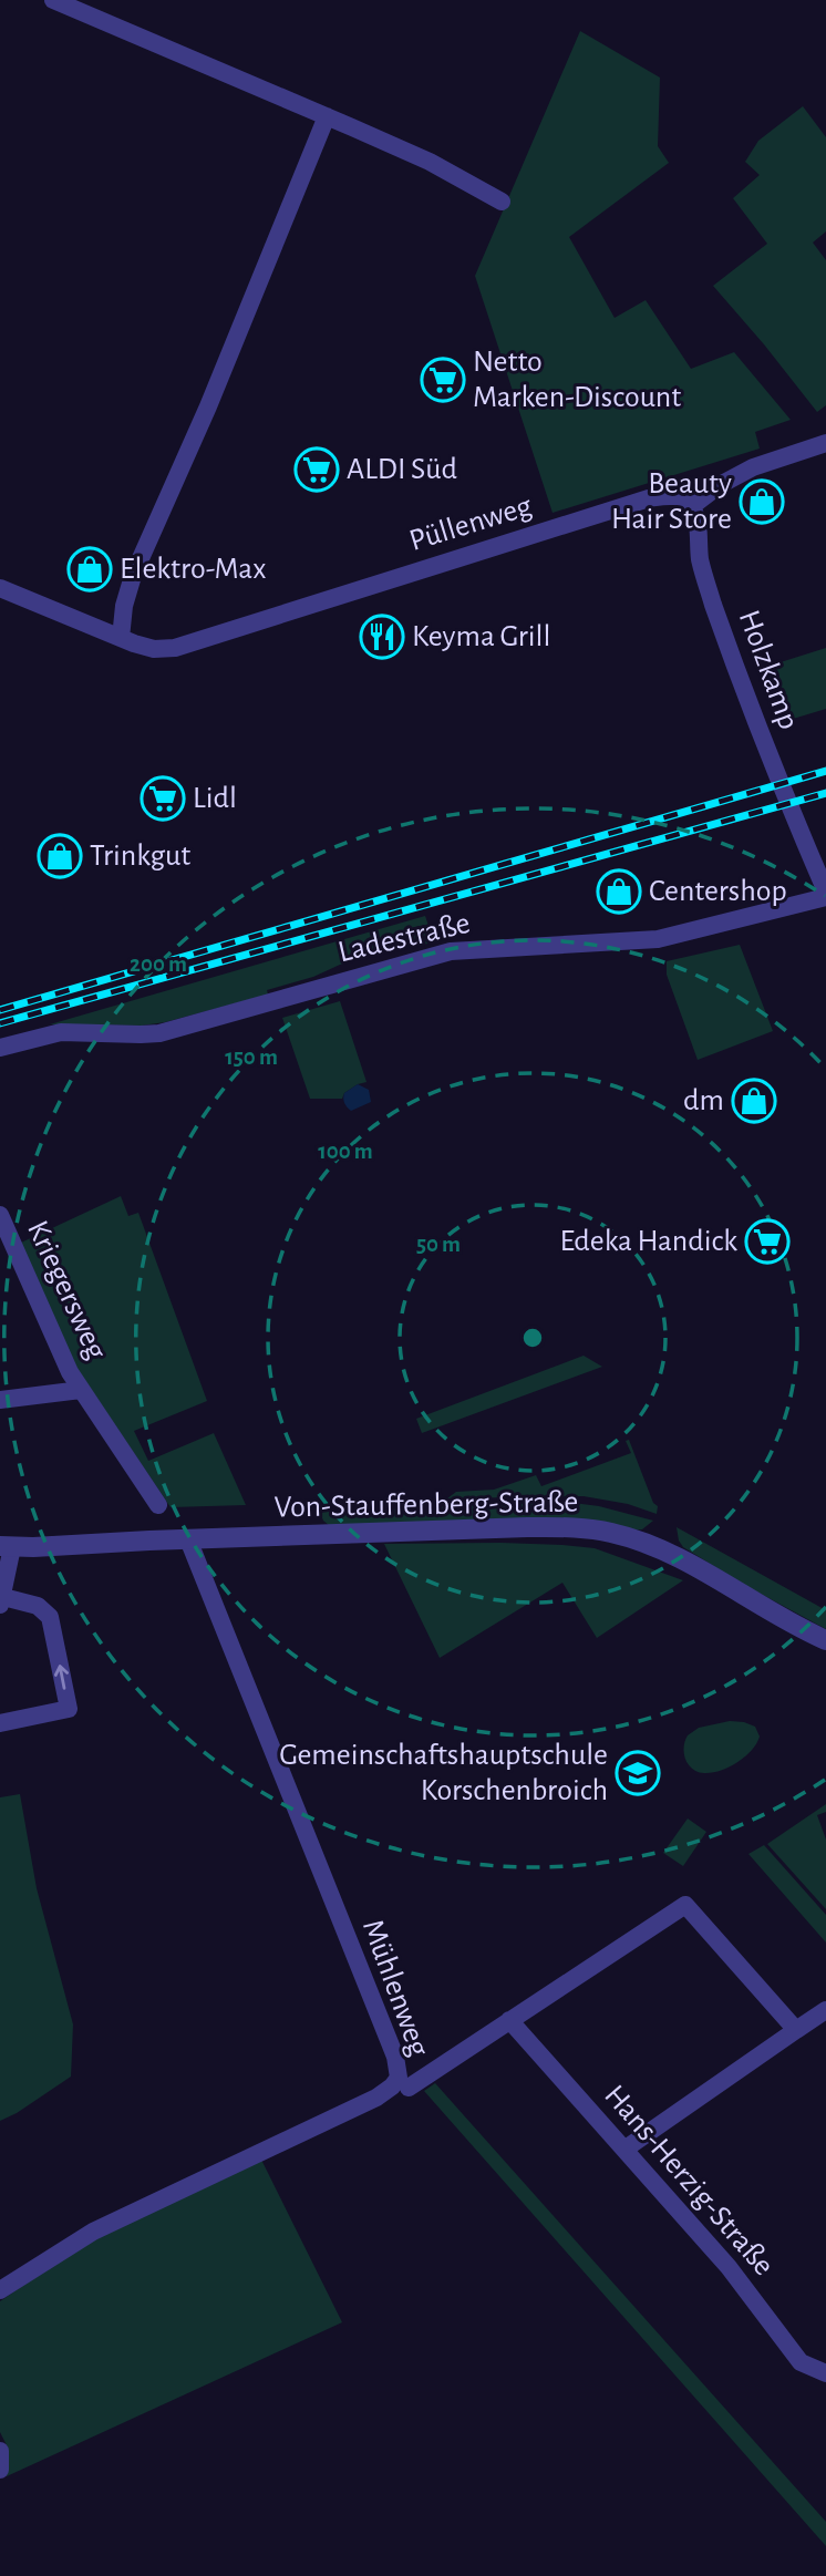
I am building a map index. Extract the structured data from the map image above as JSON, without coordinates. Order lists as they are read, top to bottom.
{
  "streets": {
    "street": [
      "Püllenweg",
      "Holzkamp",
      "Ladestraße",
      "Kriegersweg",
      "Von-Stauffenberg-Straße",
      "Mühlenweg",
      "Hans-Herzig-Straße"
    ]
  },
  "crossings": [
    ["Püllenweg", "Holzkamp"],
    ["Holzkamp", "Ladestraße"],
    ["Von-Stauffenberg-Straße", "Mühlenweg"]
  ],
  "places": {
    "supermarket": [
      "Netto Marken-Discount",
      "ALDI Süd",
      "Lidl",
      "Edeka Handick"
    ],
    "shop": [
      "Beauty Hair Store",
      "Elektro-Max",
      "Trinkgut",
      "Centershop",
      "dm"
    ],
    "restaurant": ["Keyma Grill"],
    "school or university": ["Gemeinschaftshauptschule Korschenbroich"]
  },
  "rings": [
    "200 m",
    "150 m",
    "100 m",
    "50 m"
  ]
}
